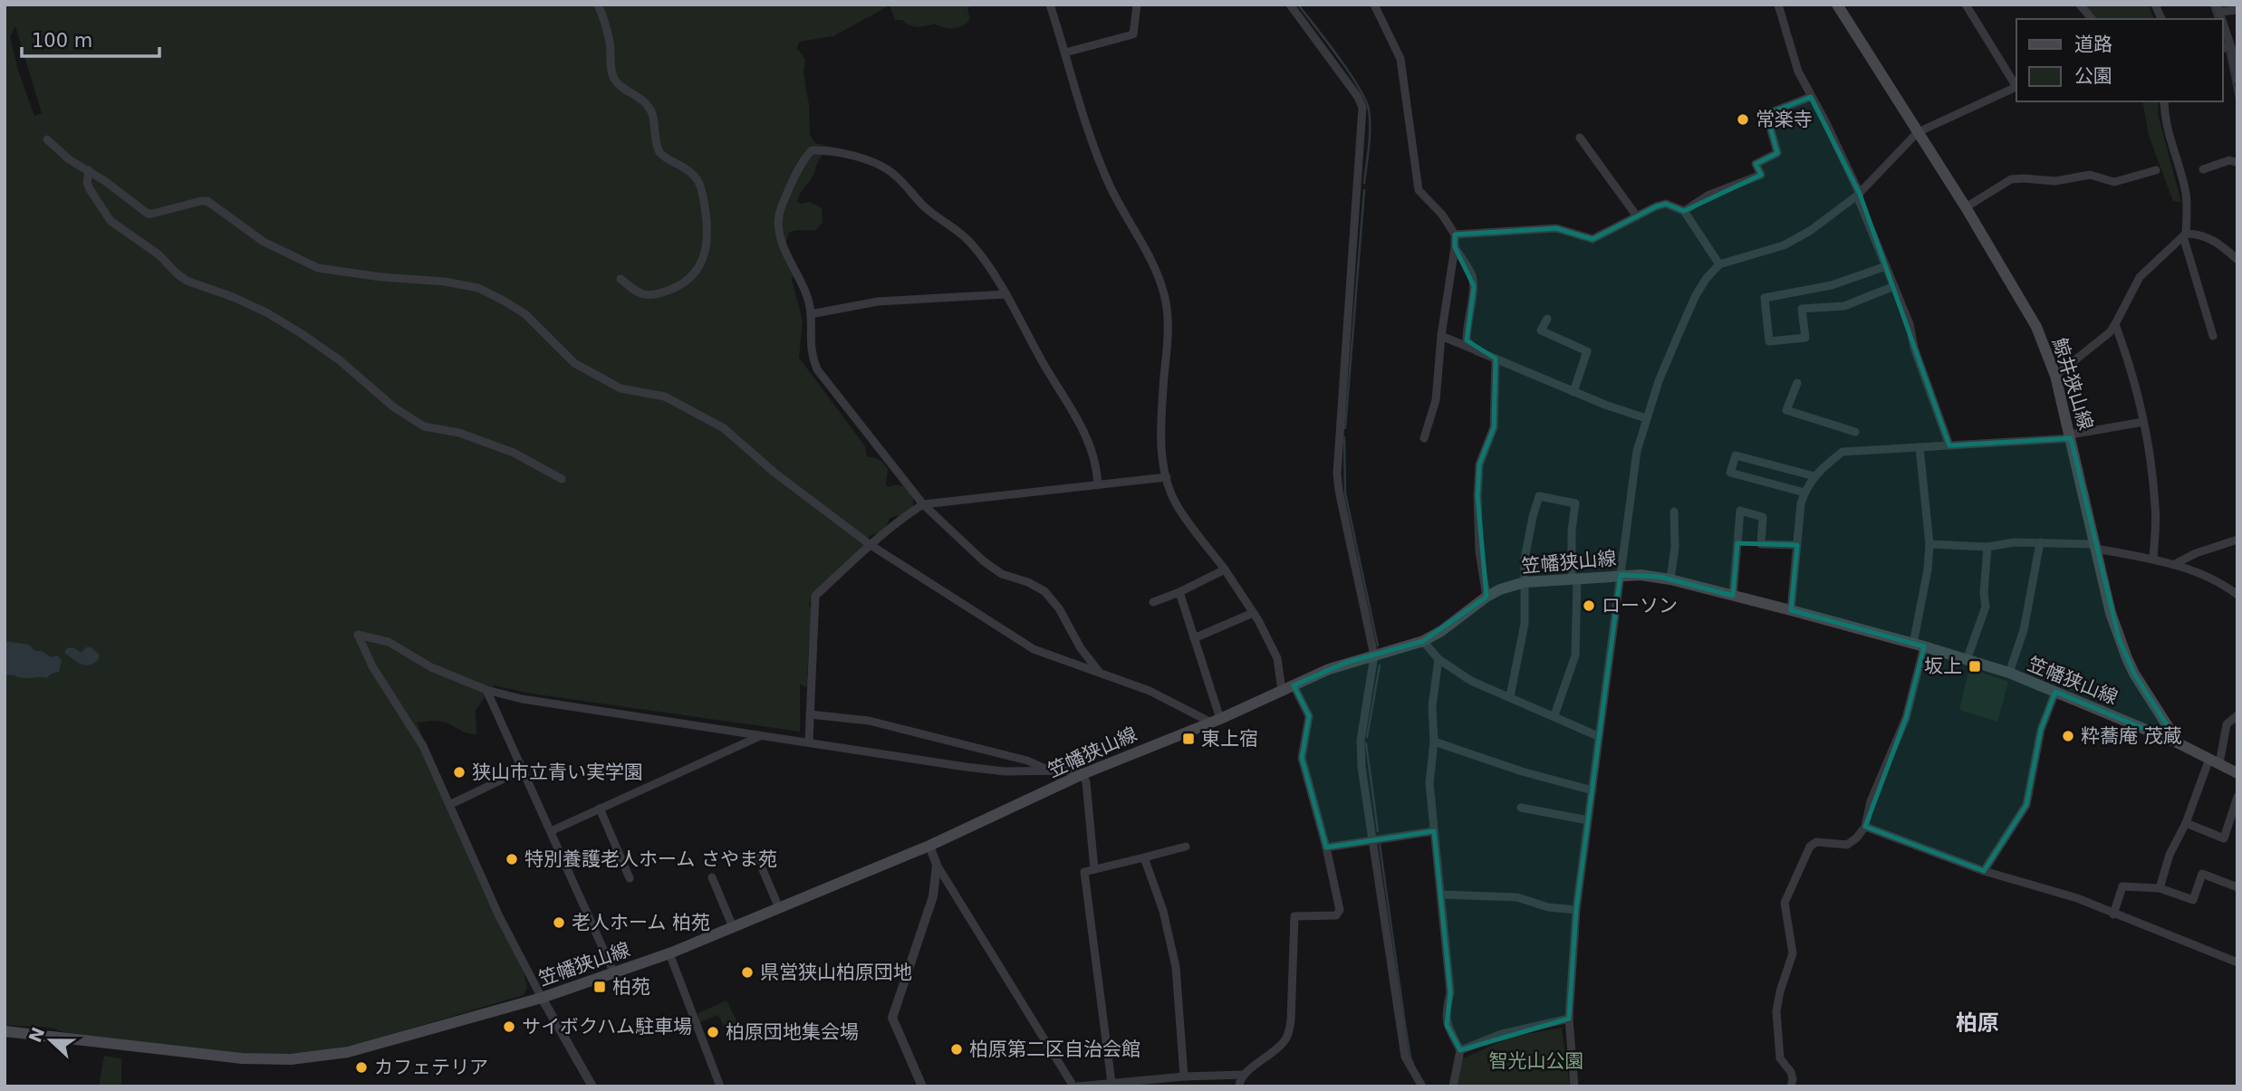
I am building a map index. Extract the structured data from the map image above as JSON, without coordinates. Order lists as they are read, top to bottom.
{
  "streets": {
    "main road": ["鯨井狭山線", "笠幡狭山線"]
  },
  "crossings": [
    ["鯨井狭山線", "笠幡狭山線"]
  ],
  "districts": ["柏原"],
  "parks": ["智光山公園"],
  "places": {
    "other": [
      "常楽寺",
      "ローソン",
      "粋蕎庵 茂蔵",
      "狭山市立青い実学園",
      "特別養護老人ホーム さやま苑",
      "老人ホーム 柏苑",
      "県営狭山柏原団地",
      "サイボクハム駐車場",
      "柏原団地集会場",
      "柏原第二区自治会館",
      "カフェテリア"
    ],
    "transit": ["坂上", "東上宿", "柏苑"]
  },
  "legend": ["道路", "公園"],
  "scale_bar": "100 m",
  "north": "left"
}
